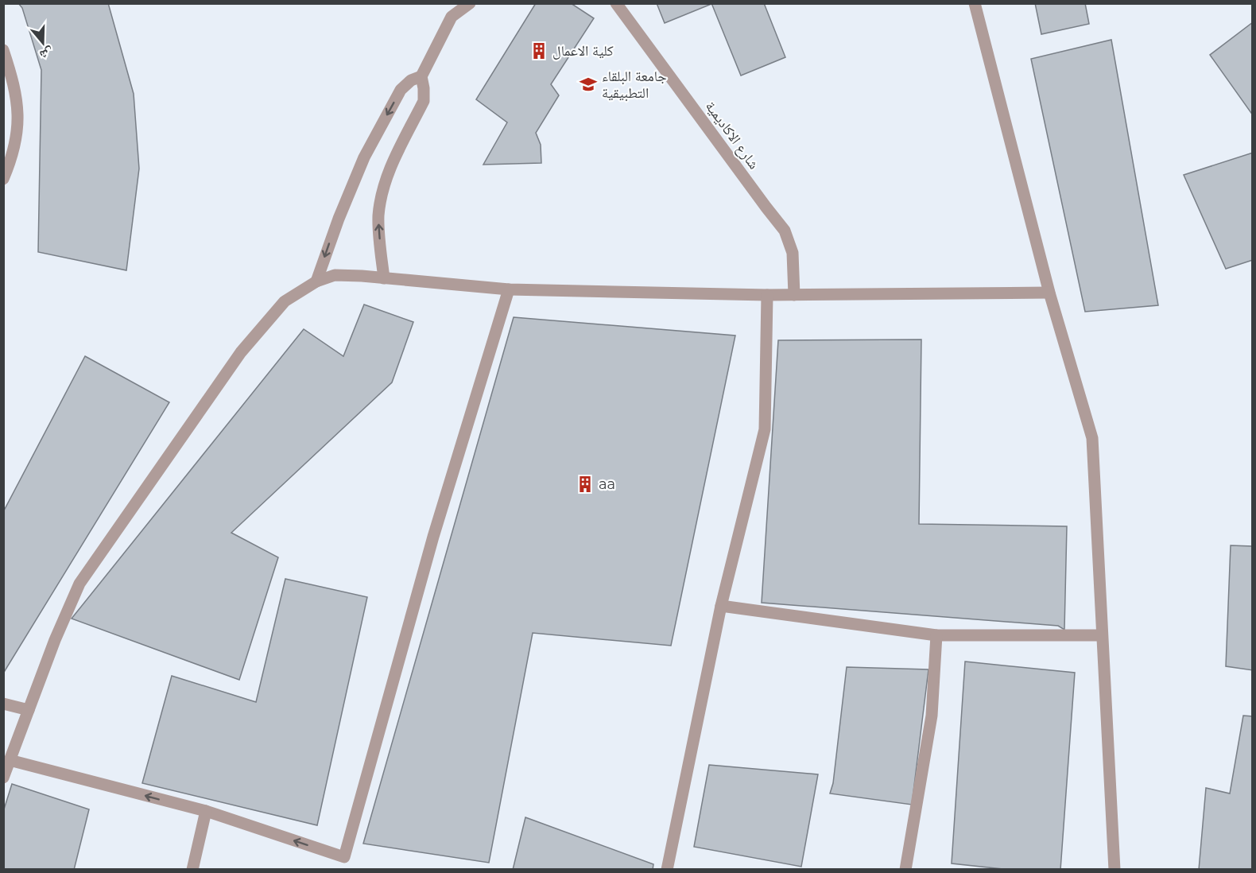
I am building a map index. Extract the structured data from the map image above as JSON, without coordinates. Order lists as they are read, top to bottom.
{
  "streets": {
    "street": ["شارع الاكاديمية"]
  },
  "places": {
    "building": ["كلية الاعمال", "aa"],
    "school or university": ["جامعة البلقاء التطبيقية"]
  },
  "north": "bottom"
}
